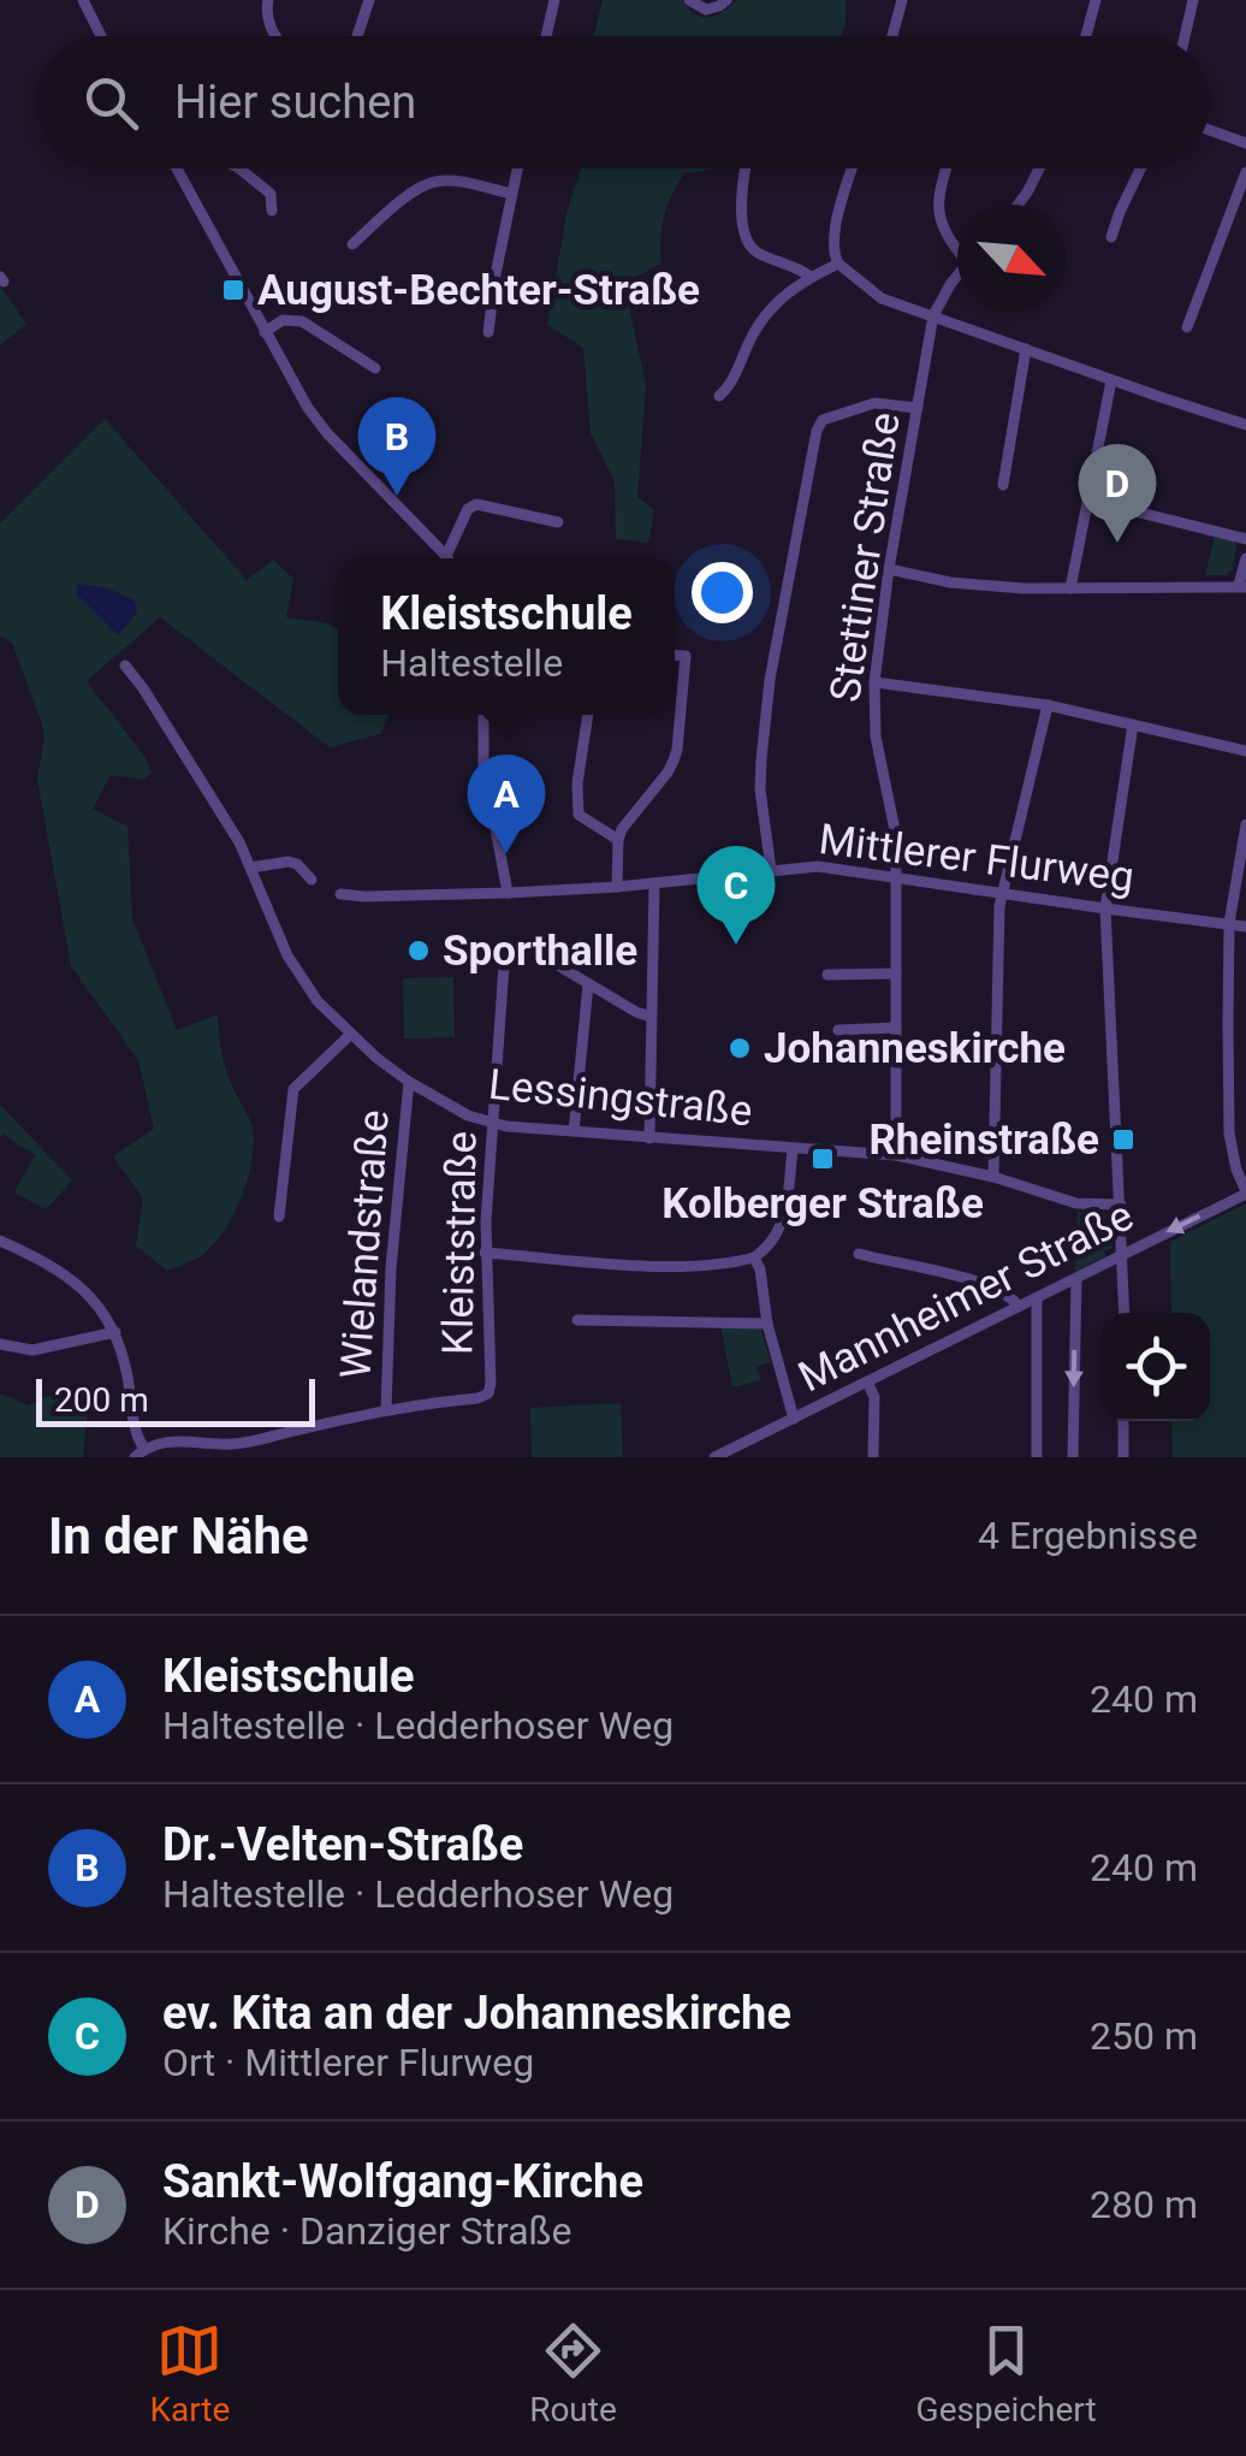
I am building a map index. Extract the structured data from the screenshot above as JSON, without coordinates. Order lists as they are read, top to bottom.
{
  "streets": {
    "street": [
      "Stettiner Straße",
      "Mittlerer Flurweg",
      "Lessingstraße",
      "Kleiststraße",
      "Wielandstraße",
      "Mannheimer Straße"
    ]
  },
  "crossings": [
    ["Stettiner Straße", "Mittlerer Flurweg"],
    ["Lessingstraße", "Kleiststraße"],
    ["Lessingstraße", "Wielandstraße"],
    ["Kleiststraße", "Wielandstraße"]
  ],
  "places": {
    "transit": ["August-Bechter-Straße", "Rheinstraße", "Kolberger Straße"],
    "other": ["Sporthalle", "Johanneskirche"]
  },
  "scale_bar": "200 m",
  "north": "bottom right",
  "page": {
    "search": "Hier suchen",
    "pins": [
      "B",
      "D",
      "A",
      "C"
    ],
    "popup": ["Kleistschule", "Haltestelle"],
    "scale": "200 m",
    "heading": ["In der Nähe", "4 Ergebnisse"],
    "list": [
      {
        "mark": "A",
        "name": "Kleistschule",
        "note": "Haltestelle · Ledderhoser Weg",
        "value": "240 m"
      },
      {
        "mark": "B",
        "name": "Dr.-Velten-Straße",
        "note": "Haltestelle · Ledderhoser Weg",
        "value": "240 m"
      },
      {
        "mark": "C",
        "name": "ev. Kita an der Johanneskirche",
        "note": "Ort · Mittlerer Flurweg",
        "value": "250 m"
      },
      {
        "mark": "D",
        "name": "Sankt-Wolfgang-Kirche",
        "note": "Kirche · Danziger Straße",
        "value": "280 m"
      }
    ],
    "nav": ["Karte", "Route", "Gespeichert"]
  }
}
